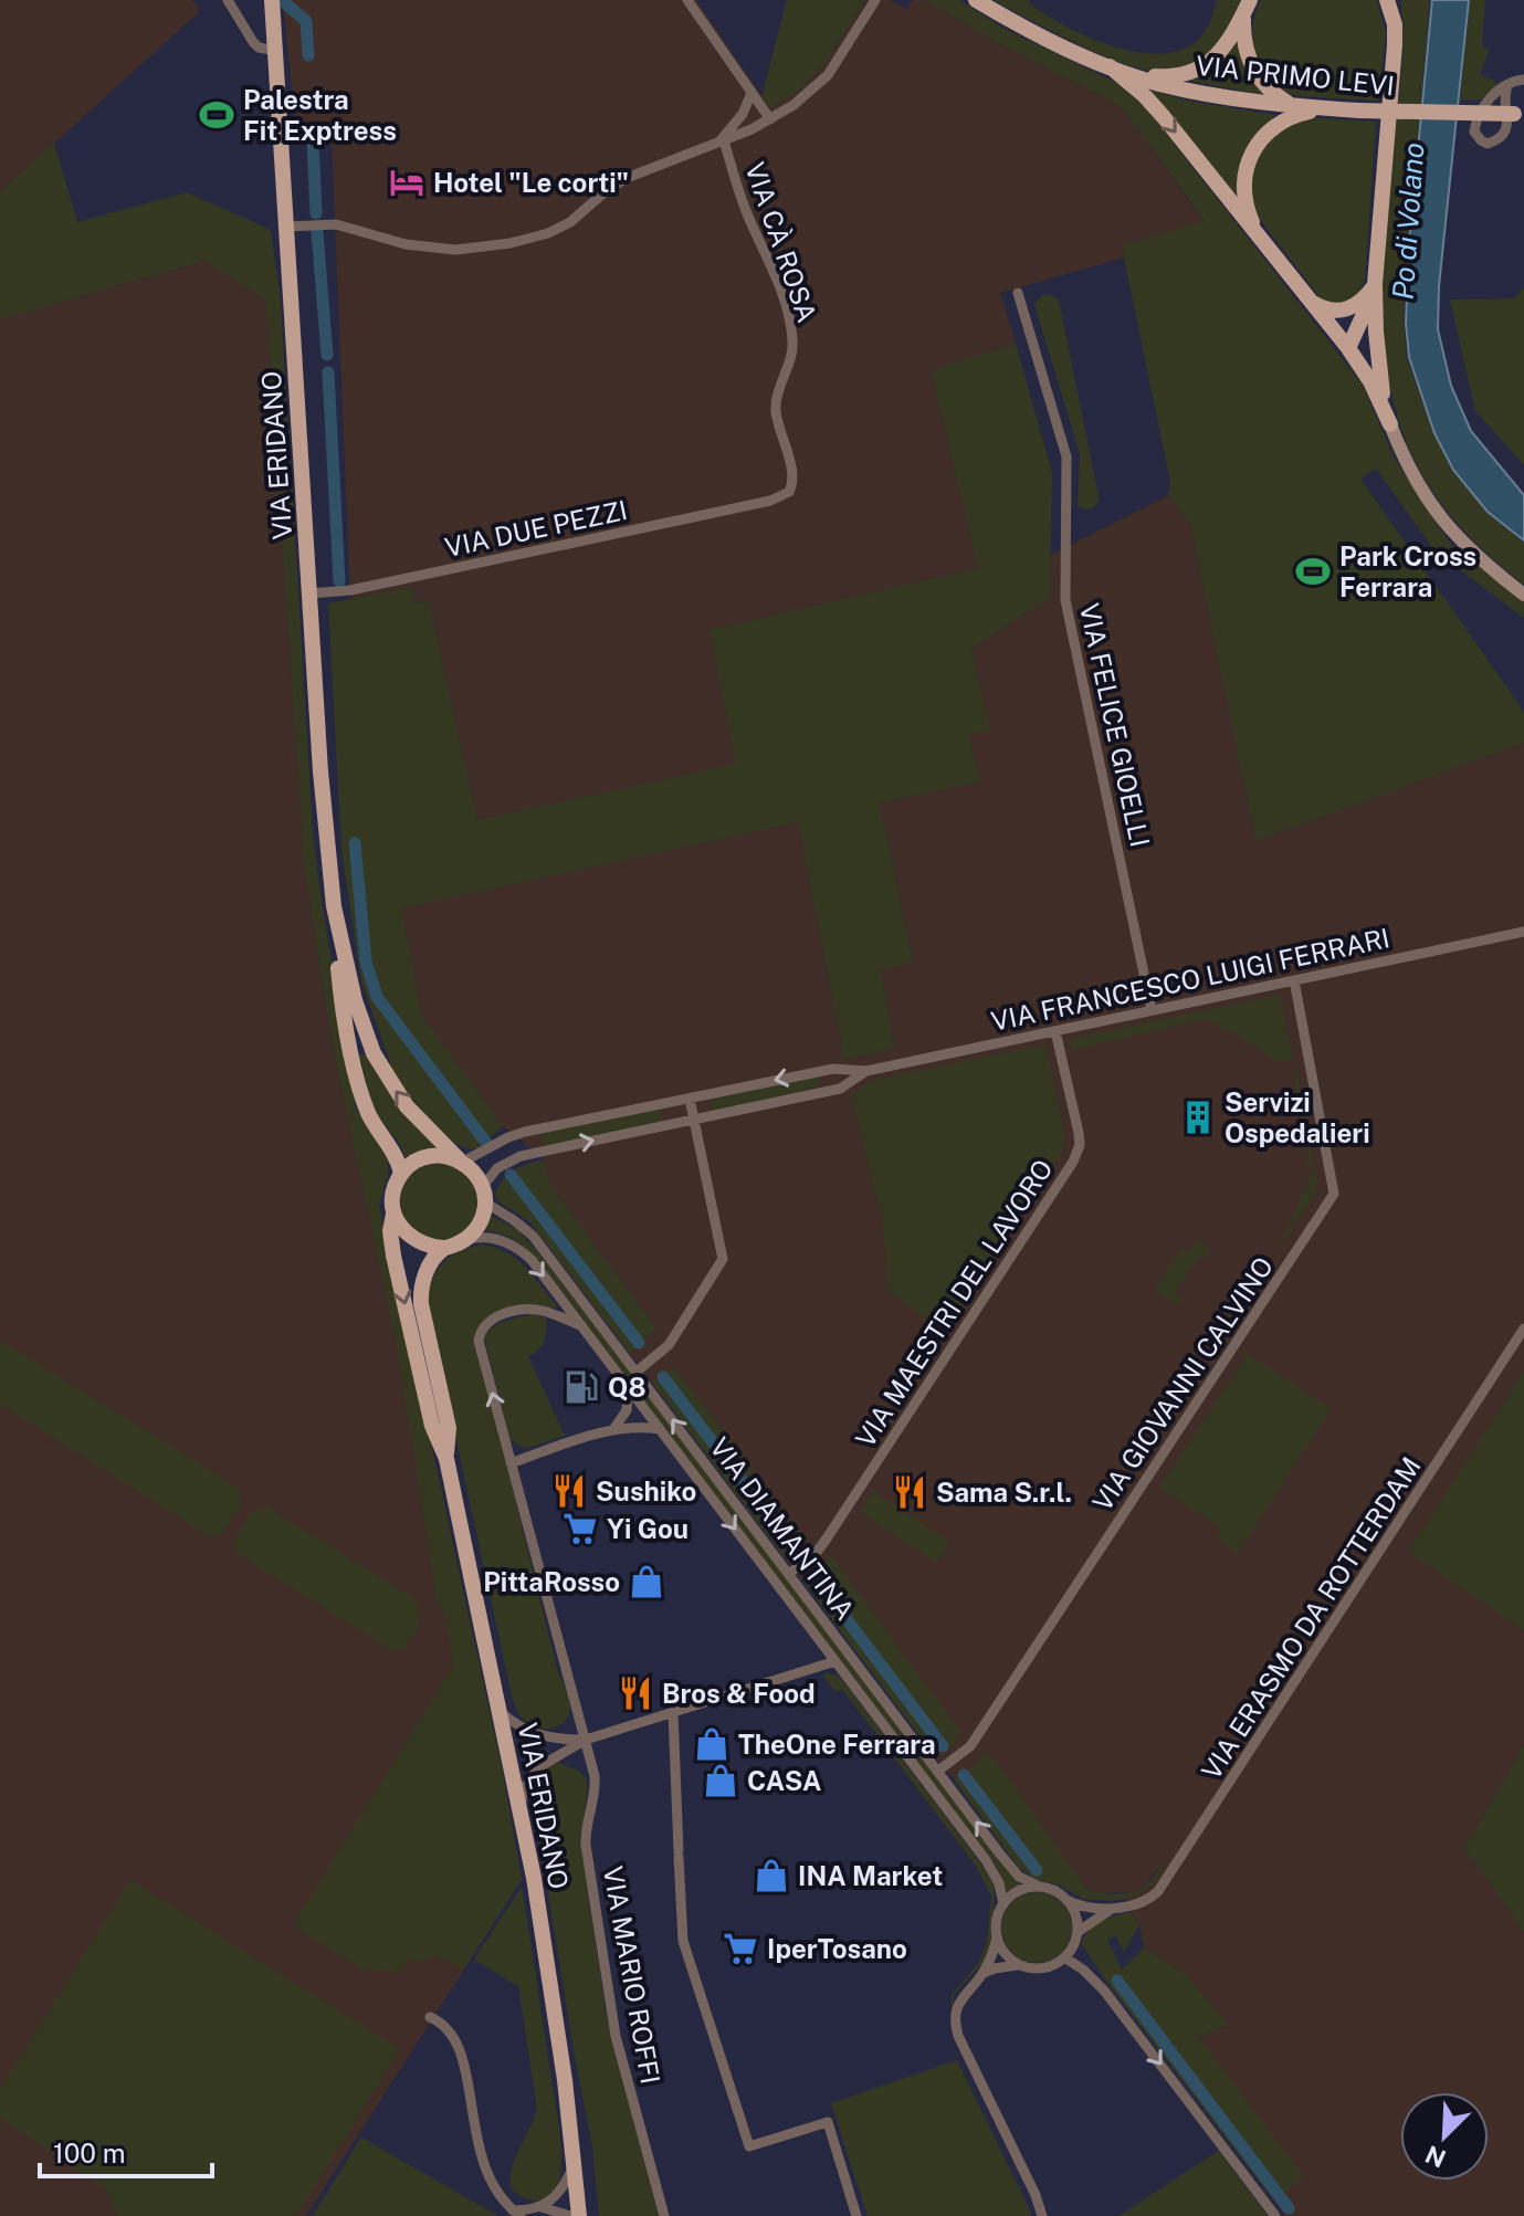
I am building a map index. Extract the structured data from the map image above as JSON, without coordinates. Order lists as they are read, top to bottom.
{
  "streets": {
    "main road": ["VIA PRIMO LEVI", "VIA ERIDANO"],
    "street": [
      "VIA CÀ ROSA",
      "VIA DUE PEZZI",
      "VIA FELICE GIOELLI",
      "VIA FRANCESCO LUIGI FERRARI",
      "VIA MAESTRI DEL LAVORO",
      "VIA GIOVANNI CALVINO",
      "VIA DIAMANTINA",
      "VIA ERASMO DA ROTTERDAM",
      "VIA MARIO ROFFI"
    ]
  },
  "crossings": [
    ["VIA CÀ ROSA", "VIA DUE PEZZI"],
    ["VIA ERIDANO", "VIA DUE PEZZI"],
    ["VIA ERIDANO", "VIA FRANCESCO LUIGI FERRARI"],
    ["VIA ERIDANO", "VIA DIAMANTINA"],
    ["VIA FELICE GIOELLI", "VIA FRANCESCO LUIGI FERRARI"],
    ["VIA FRANCESCO LUIGI FERRARI", "VIA MAESTRI DEL LAVORO"],
    ["VIA FRANCESCO LUIGI FERRARI", "VIA GIOVANNI CALVINO"],
    ["VIA FRANCESCO LUIGI FERRARI", "VIA DIAMANTINA"],
    ["VIA MAESTRI DEL LAVORO", "VIA DIAMANTINA"],
    ["VIA GIOVANNI CALVINO", "VIA DIAMANTINA"],
    ["VIA DIAMANTINA", "VIA ERASMO DA ROTTERDAM"],
    ["VIA DIAMANTINA", "VIA MARIO ROFFI"]
  ],
  "water": ["Po di Volano"],
  "places": {
    "sports": ["Palestra Fit Exptress", "Park Cross Ferrara"],
    "hotel": ["Hotel \"Le corti\""],
    "building": ["Servizi Ospedalieri"],
    "fuel station": ["Q8"],
    "restaurant": ["Sushiko", "Sama S.r.l.", "Bros & Food"],
    "supermarket": ["Yi Gou", "IperTosano"],
    "shop": [
      "PittaRosso",
      "TheOne Ferrara",
      "CASA",
      "INA Market"
    ]
  },
  "scale_bar": "100 m",
  "north": "bottom left"
}
